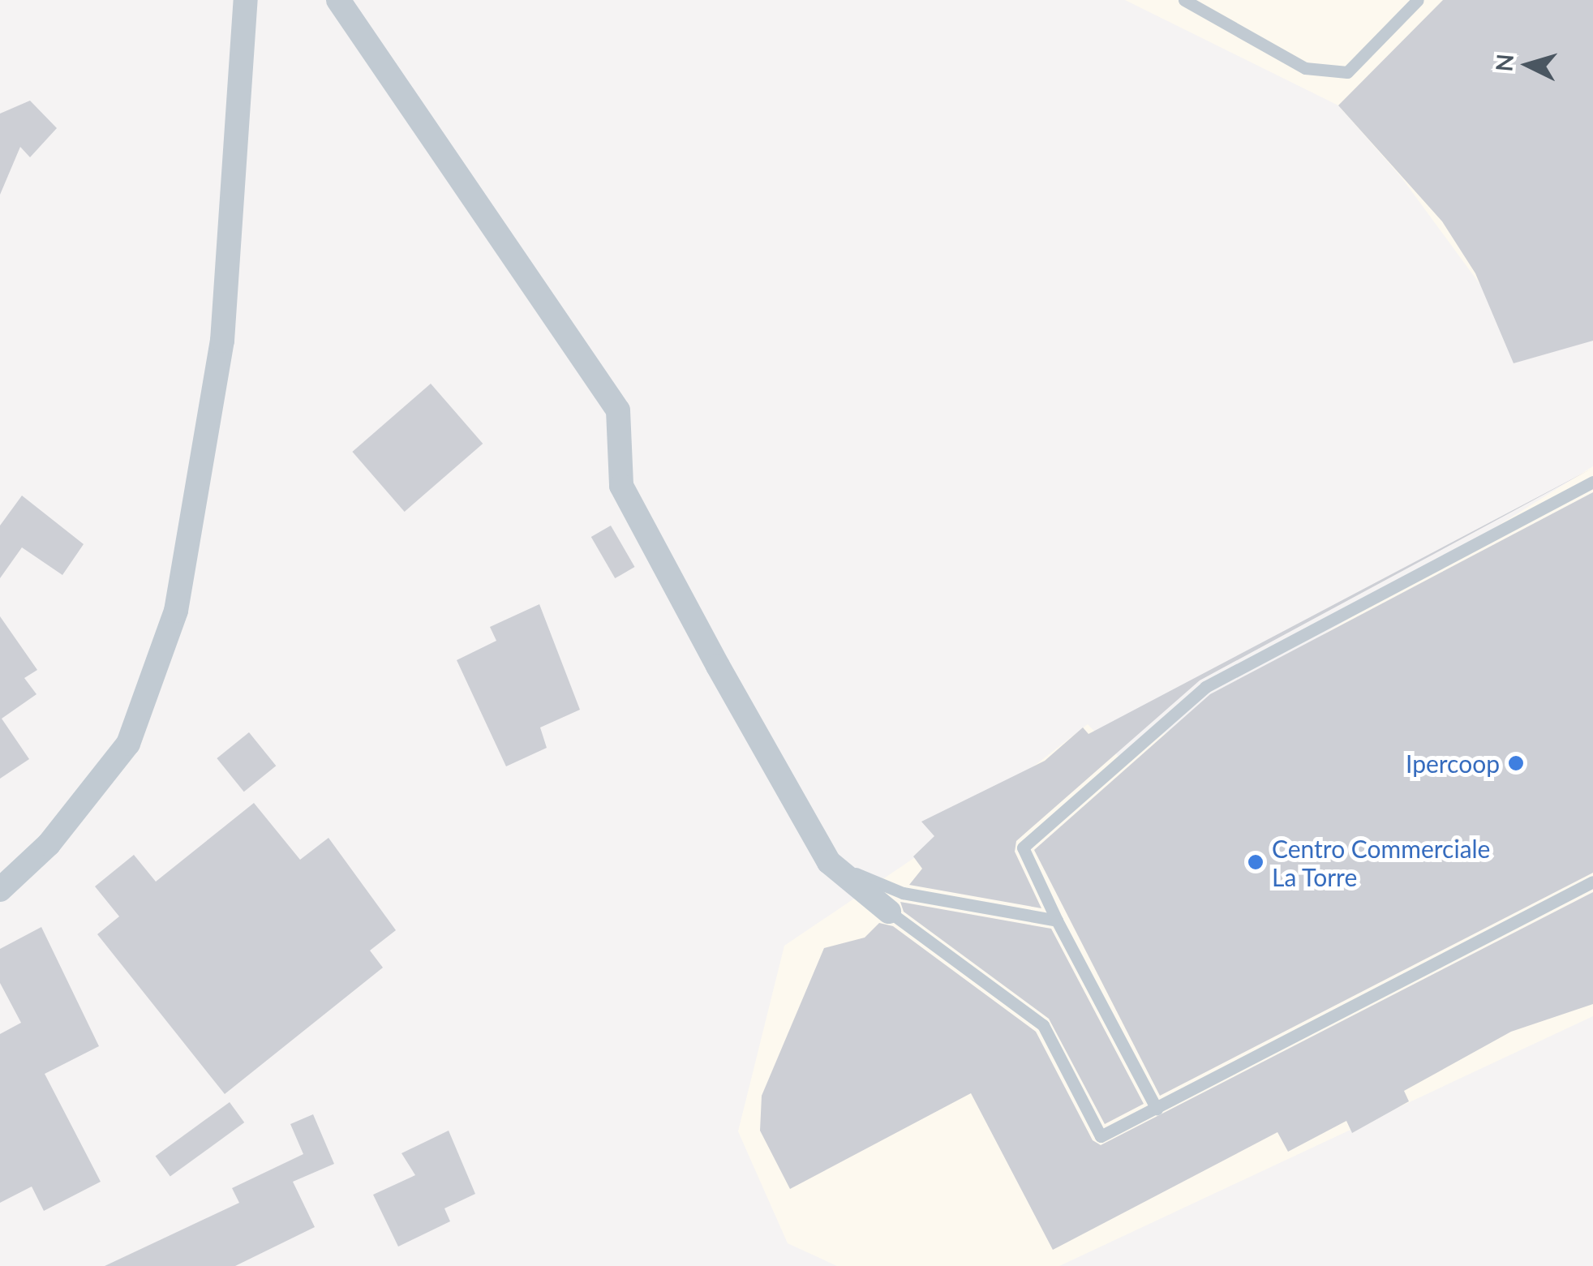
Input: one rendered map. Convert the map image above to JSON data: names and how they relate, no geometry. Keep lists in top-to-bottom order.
{
  "places": ["Ipercoop", "Centro Commerciale La Torre"],
  "north": "left"
}
